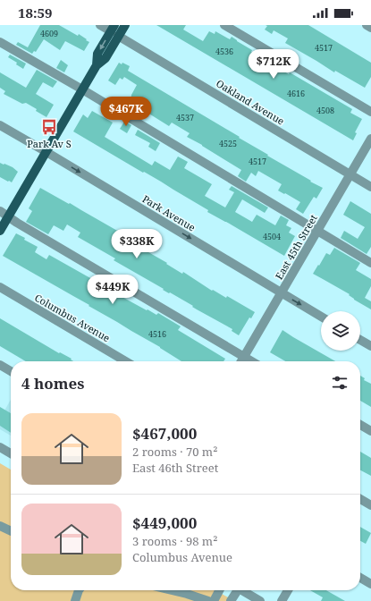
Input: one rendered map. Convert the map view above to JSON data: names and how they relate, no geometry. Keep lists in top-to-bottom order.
{
  "streets": {
    "street": [
      "Oakland Avenue",
      "Park Avenue",
      "East 45th Street",
      "Columbus Avenue"
    ]
  },
  "crossings": [
    ["Oakland Avenue", "East 45th Street"],
    ["Park Avenue", "East 45th Street"]
  ],
  "places": {
    "bus stop": ["Park Av S"]
  },
  "house_numbers": [
    "4609",
    "4517",
    "4536",
    "4616",
    "4508",
    "4537",
    "4525",
    "4517",
    "4504",
    "4516"
  ],
  "page": {
    "status": "18:59",
    "price": [
      "$712K",
      "$467K",
      "$338K",
      "$449K"
    ],
    "heading": "4 homes",
    "list": [
      {
        "name": "$467,000",
        "note": "2 rooms · 70 m² · East 46th Street"
      },
      {
        "name": "$449,000",
        "note": "3 rooms · 98 m² · Columbus Avenue"
      }
    ]
  }
}
